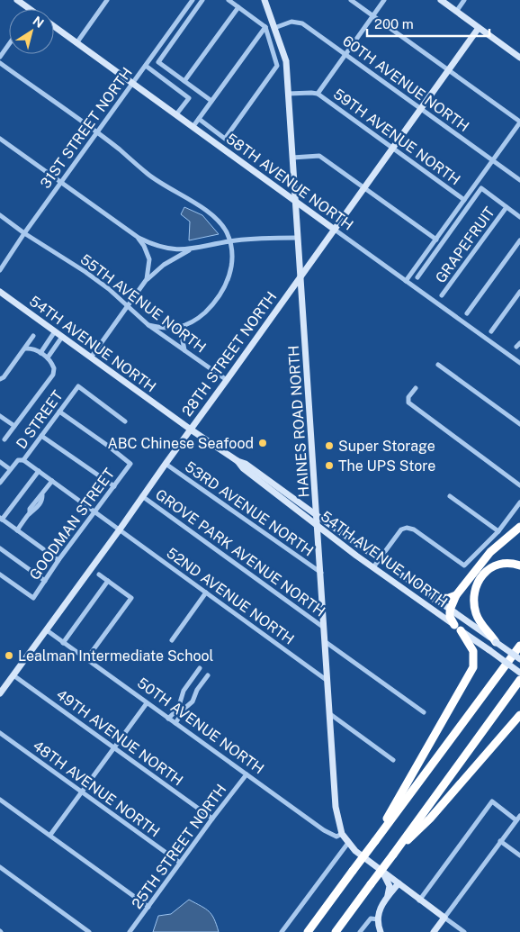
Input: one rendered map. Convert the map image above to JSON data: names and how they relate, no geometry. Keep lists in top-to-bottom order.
{
  "streets": {
    "street": [
      "60TH AVENUE NORTH",
      "31ST STREET NORTH",
      "59TH AVENUE NORTH",
      "58TH AVENUE NORTH",
      "GRAPEFRUIT",
      "55TH AVENUE NORTH",
      "54TH AVENUE NORTH",
      "28TH STREET NORTH",
      "D STREET",
      "HAINES ROAD NORTH",
      "53RD AVENUE NORTH",
      "GOODMAN STREET",
      "GROVE PARK AVENUE NORTH",
      "52ND AVENUE NORTH",
      "50TH AVENUE NORTH",
      "49TH AVENUE NORTH",
      "48TH AVENUE NORTH",
      "25TH STREET NORTH"
    ]
  },
  "crossings": [
    ["60TH AVENUE NORTH", "28TH STREET NORTH"],
    ["60TH AVENUE NORTH", "HAINES ROAD NORTH"],
    ["31ST STREET NORTH", "58TH AVENUE NORTH"],
    ["31ST STREET NORTH", "55TH AVENUE NORTH"],
    ["59TH AVENUE NORTH", "28TH STREET NORTH"],
    ["59TH AVENUE NORTH", "HAINES ROAD NORTH"],
    ["58TH AVENUE NORTH", "28TH STREET NORTH"],
    ["58TH AVENUE NORTH", "HAINES ROAD NORTH"],
    ["55TH AVENUE NORTH", "28TH STREET NORTH"],
    ["54TH AVENUE NORTH", "28TH STREET NORTH"],
    ["54TH AVENUE NORTH", "HAINES ROAD NORTH"],
    ["28TH STREET NORTH", "HAINES ROAD NORTH"],
    ["28TH STREET NORTH", "53RD AVENUE NORTH"],
    ["28TH STREET NORTH", "GROVE PARK AVENUE NORTH"],
    ["28TH STREET NORTH", "52ND AVENUE NORTH"],
    ["28TH STREET NORTH", "50TH AVENUE NORTH"],
    ["28TH STREET NORTH", "49TH AVENUE NORTH"],
    ["D STREET", "GOODMAN STREET"],
    ["D STREET", "52ND AVENUE NORTH"],
    ["HAINES ROAD NORTH", "53RD AVENUE NORTH"],
    ["HAINES ROAD NORTH", "GROVE PARK AVENUE NORTH"],
    ["HAINES ROAD NORTH", "52ND AVENUE NORTH"],
    ["HAINES ROAD NORTH", "50TH AVENUE NORTH"],
    ["GOODMAN STREET", "52ND AVENUE NORTH"],
    ["50TH AVENUE NORTH", "25TH STREET NORTH"],
    ["49TH AVENUE NORTH", "25TH STREET NORTH"],
    ["48TH AVENUE NORTH", "25TH STREET NORTH"]
  ],
  "places": [
    "ABC Chinese Seafood",
    "Super Storage",
    "The UPS Store",
    "Lealman Intermediate School"
  ],
  "scale_bar": "200 m",
  "north": "top right"
}
